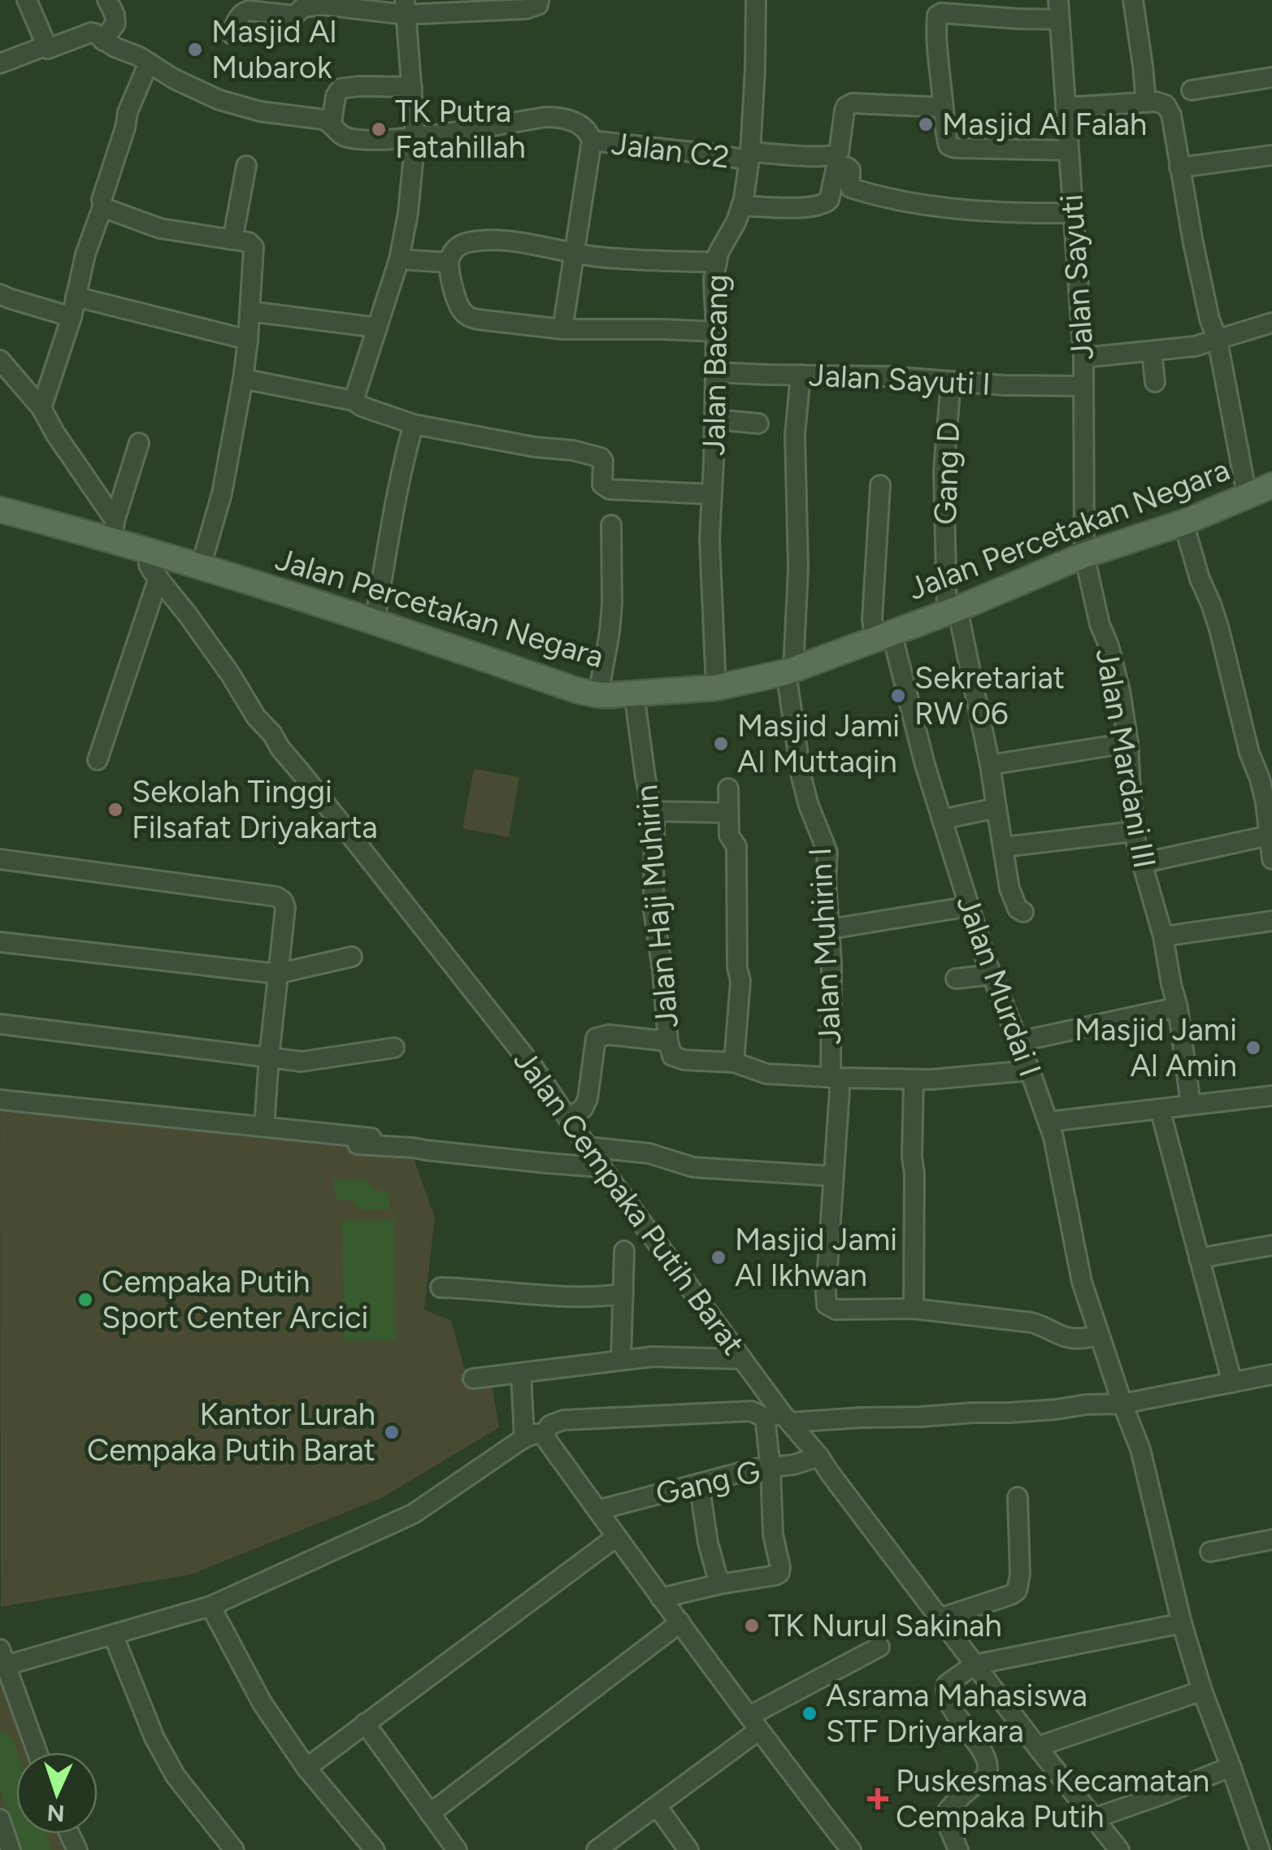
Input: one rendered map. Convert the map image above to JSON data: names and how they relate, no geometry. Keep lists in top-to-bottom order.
{
  "streets": {
    "main road": ["Jalan Percetakan Negara"],
    "street": [
      "Jalan C2",
      "Jalan Sayuti",
      "Jalan Bacang",
      "Jalan Sayuti I",
      "Gang D",
      "Jalan Mardani III",
      "Jalan Haji Muhirin",
      "Jalan Muhirin I",
      "Jalan Murdai I",
      "Jalan Cempaka Putih Barat",
      "Gang G"
    ]
  },
  "crossings": [
    ["Jalan C2", "Jalan Bacang"],
    ["Jalan Sayuti", "Jalan Sayuti I"],
    ["Jalan Sayuti", "Jalan Percetakan Negara"],
    ["Jalan Sayuti", "Jalan Mardani III"],
    ["Jalan Bacang", "Jalan Sayuti I"],
    ["Jalan Bacang", "Jalan Percetakan Negara"],
    ["Jalan Sayuti I", "Gang D"],
    ["Jalan Sayuti I", "Jalan Muhirin I"],
    ["Gang D", "Jalan Percetakan Negara"],
    ["Jalan Percetakan Negara", "Jalan Mardani III"],
    ["Jalan Percetakan Negara", "Jalan Haji Muhirin"],
    ["Jalan Percetakan Negara", "Jalan Muhirin I"],
    ["Jalan Percetakan Negara", "Jalan Murdai I"],
    ["Jalan Percetakan Negara", "Jalan Cempaka Putih Barat"],
    ["Jalan Cempaka Putih Barat", "Gang G"]
  ],
  "places": {
    "other": [
      "Masjid Al Mubarok",
      "Masjid Al Falah",
      "TK Putra Fatahillah",
      "Sekretariat RW 06",
      "Masjid Jami Al Muttaqin",
      "Sekolah Tinggi Filsafat Driyakarta",
      "Masjid Jami Al Amin",
      "Masjid Jami Al Ikhwan",
      "Cempaka Putih Sport Center Arcici",
      "Kantor Lurah Cempaka Putih Barat",
      "TK Nurul Sakinah",
      "Asrama Mahasiswa STF Driyarkara"
    ],
    "health": ["Puskesmas Kecamatan Cempaka Putih"]
  },
  "north": "bottom"
}
